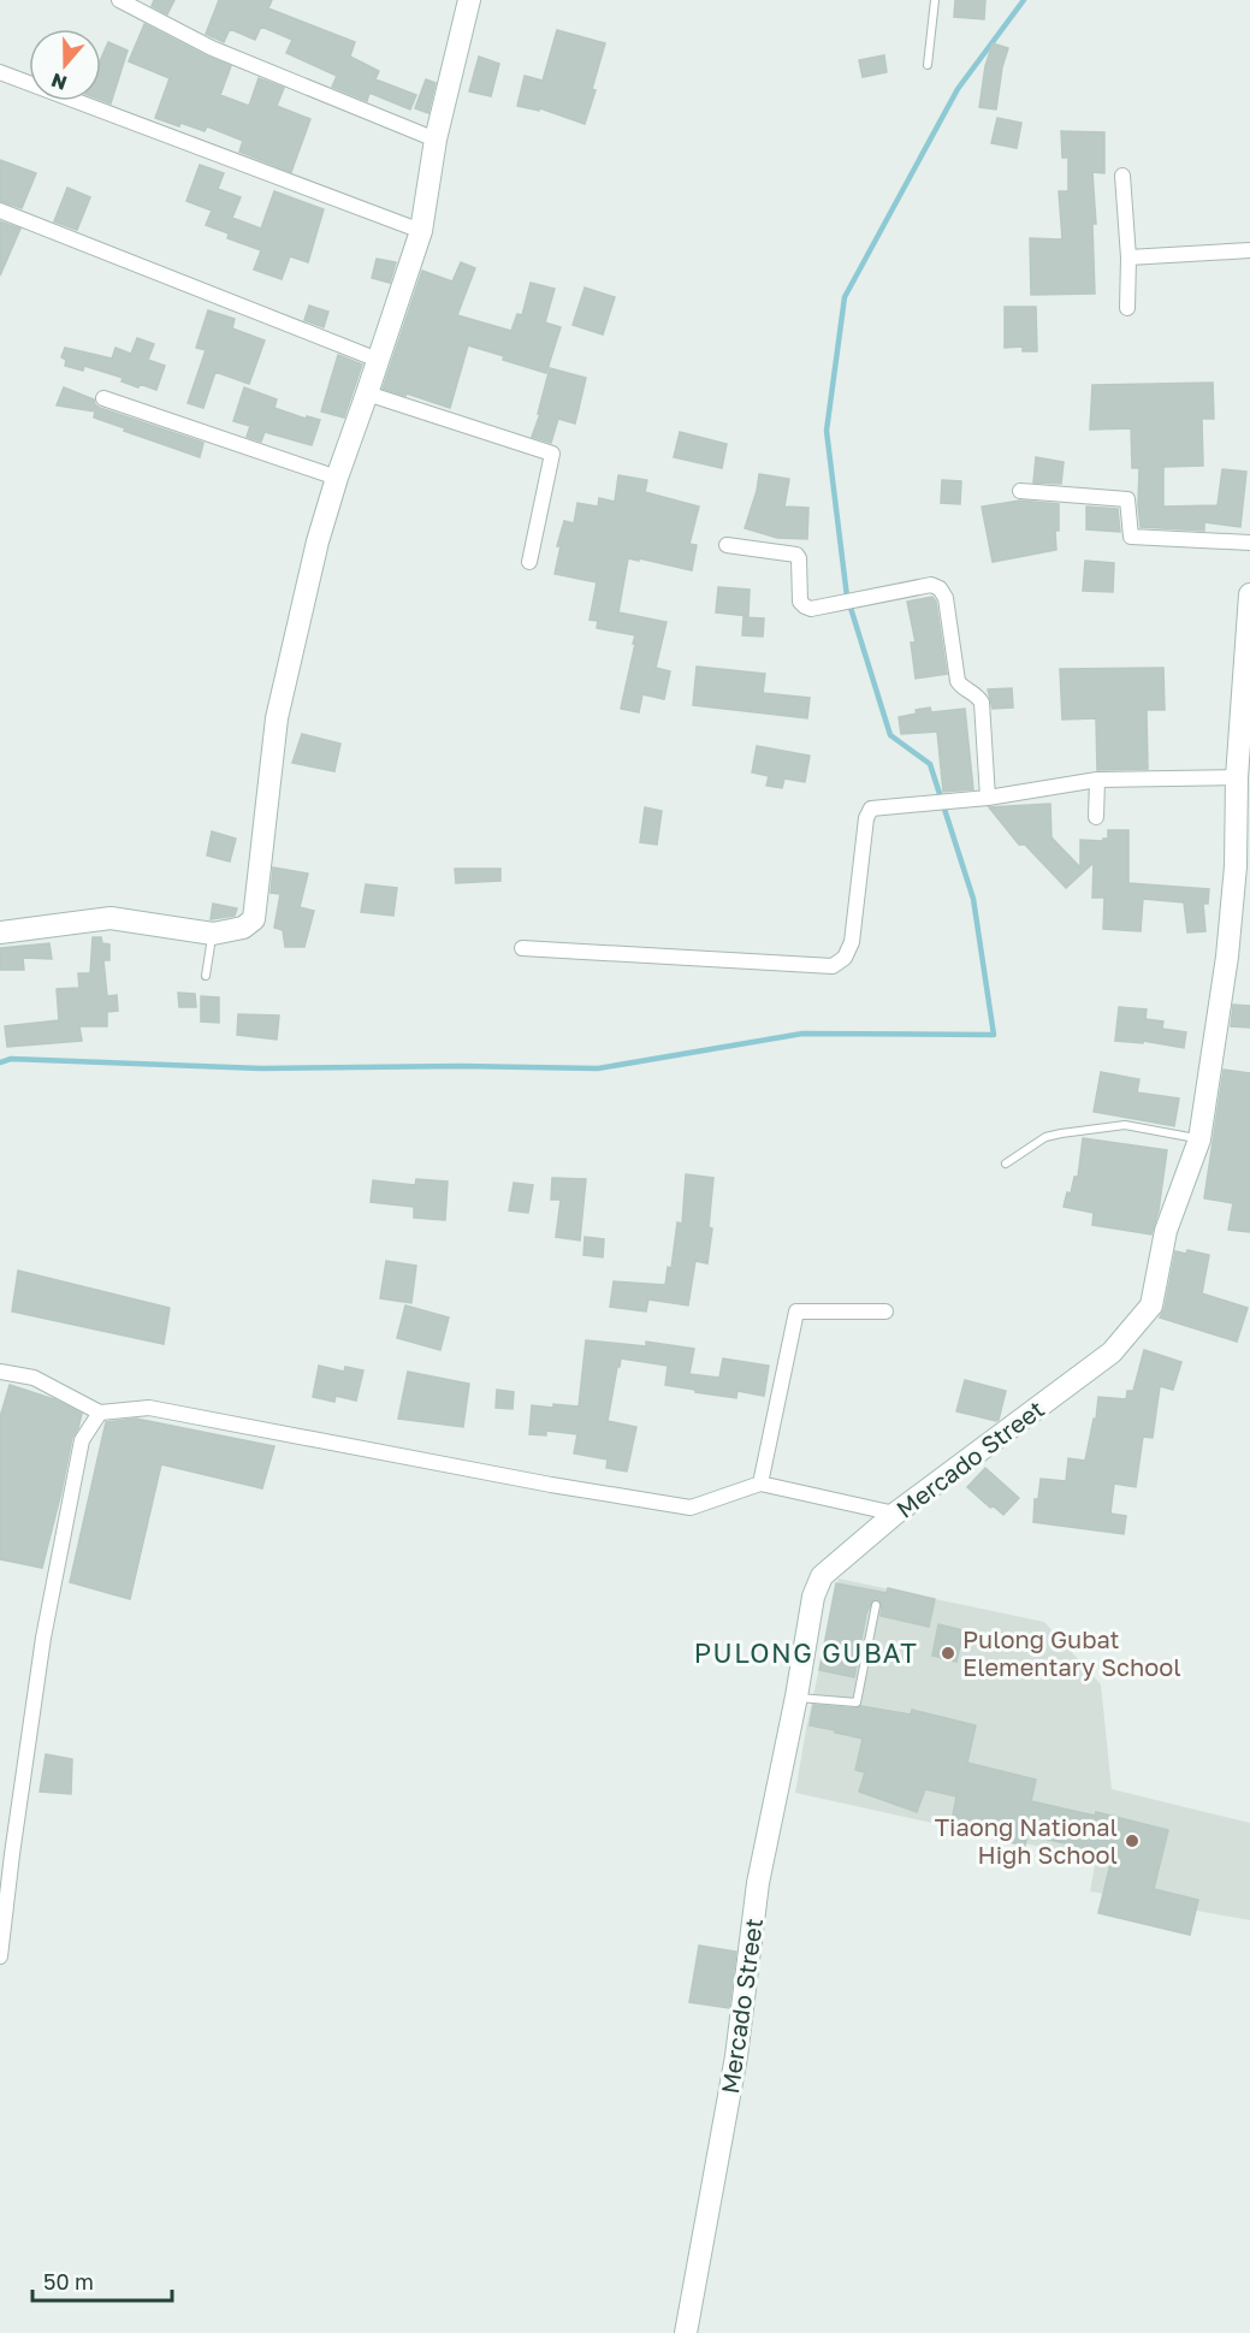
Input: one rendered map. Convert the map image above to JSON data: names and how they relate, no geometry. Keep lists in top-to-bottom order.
{
  "streets": {
    "street": ["Mercado Street"]
  },
  "districts": ["PULONG GUBAT"],
  "places": ["Pulong Gubat Elementary School", "Tiaong National High School"],
  "scale_bar": "50 m",
  "north": "bottom"
}
